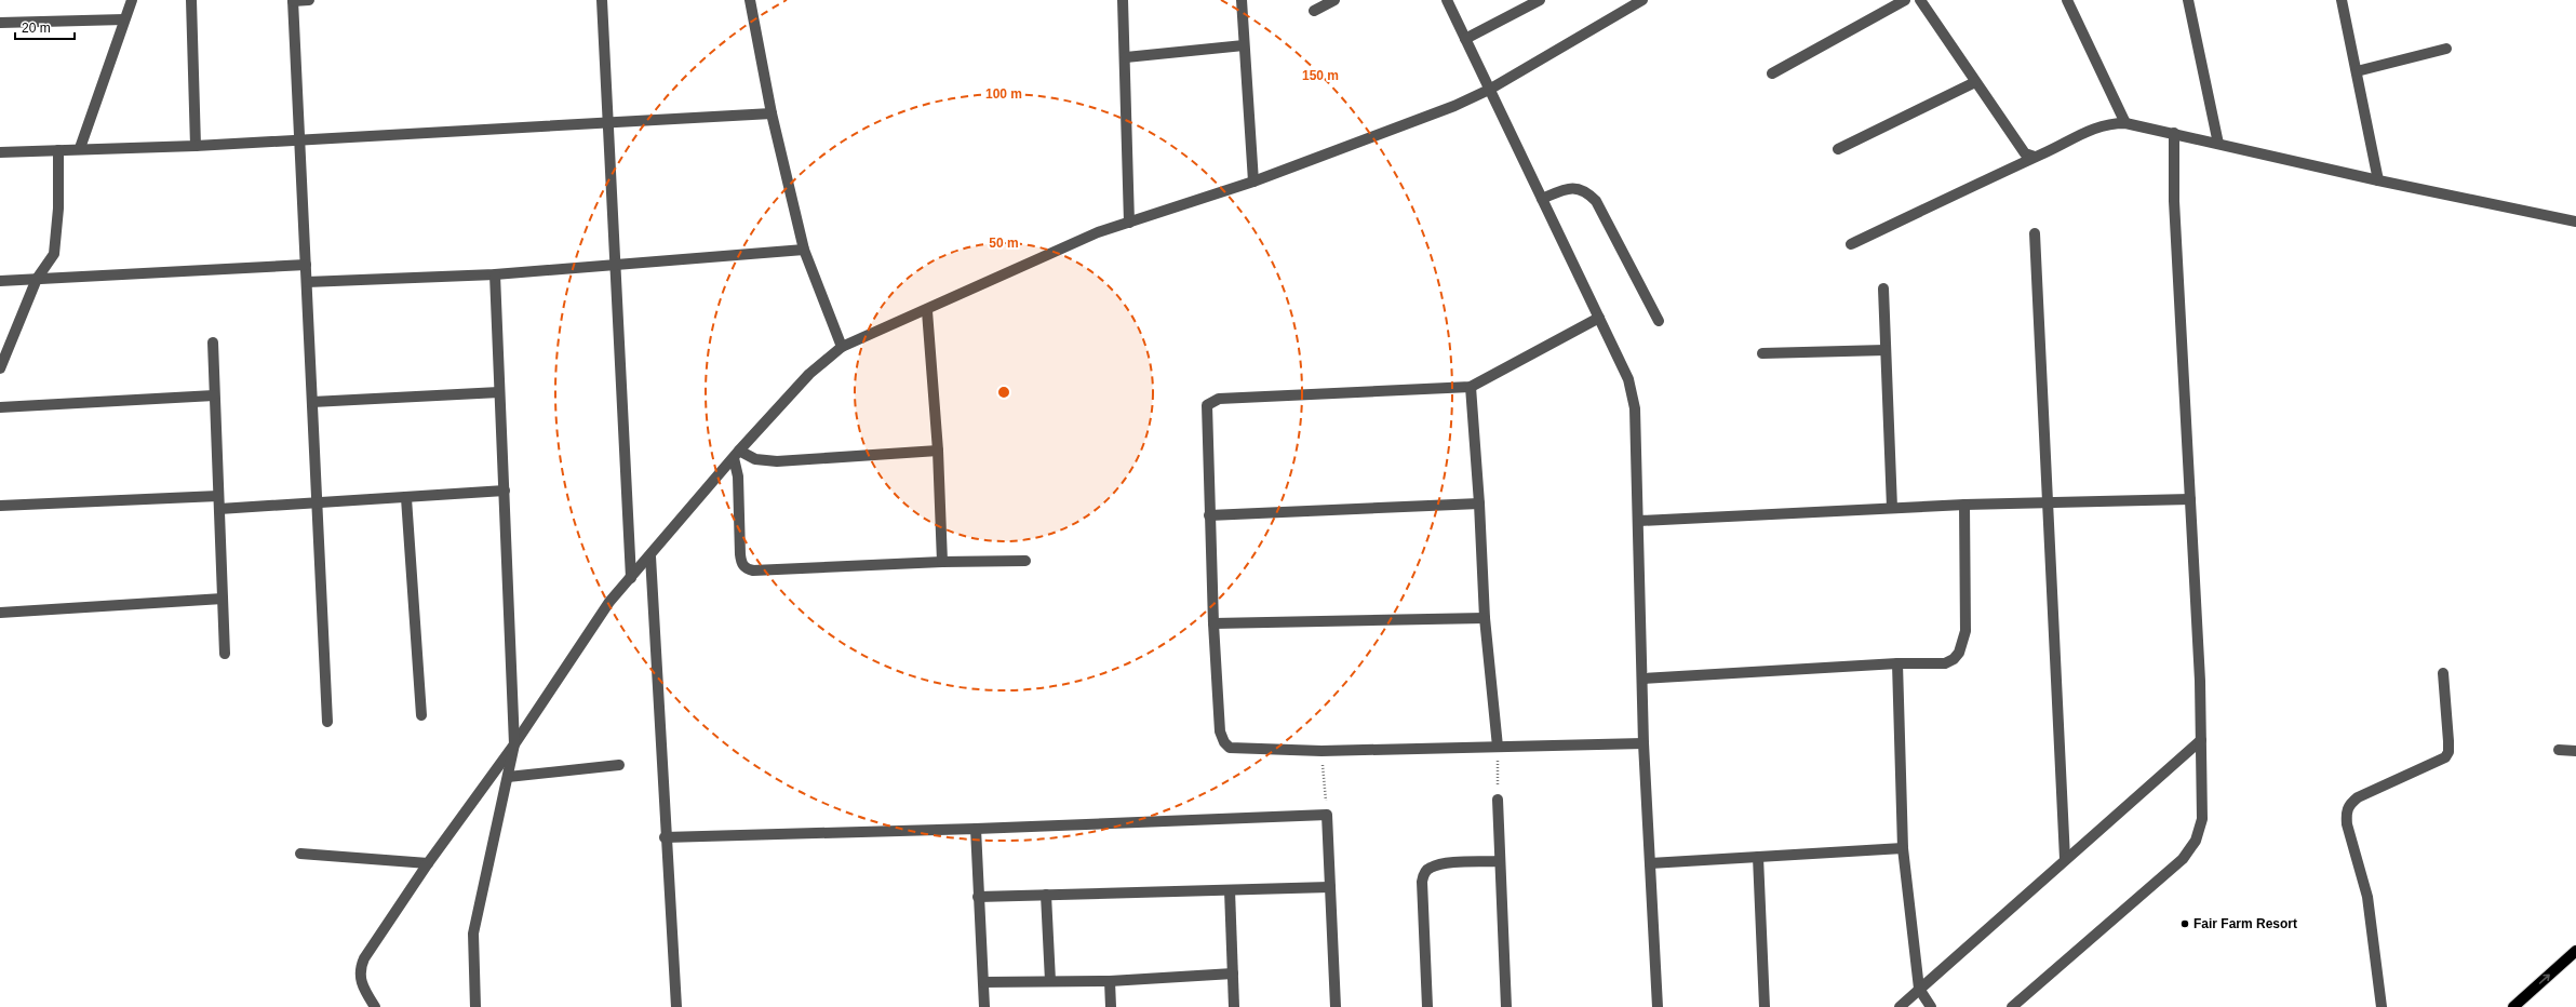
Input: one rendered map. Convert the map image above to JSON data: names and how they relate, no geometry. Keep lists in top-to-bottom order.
{
  "places": ["Fair Farm Resort"],
  "scale_bar": "20 m",
  "rings": ["150 m", "100 m", "50 m"]
}
